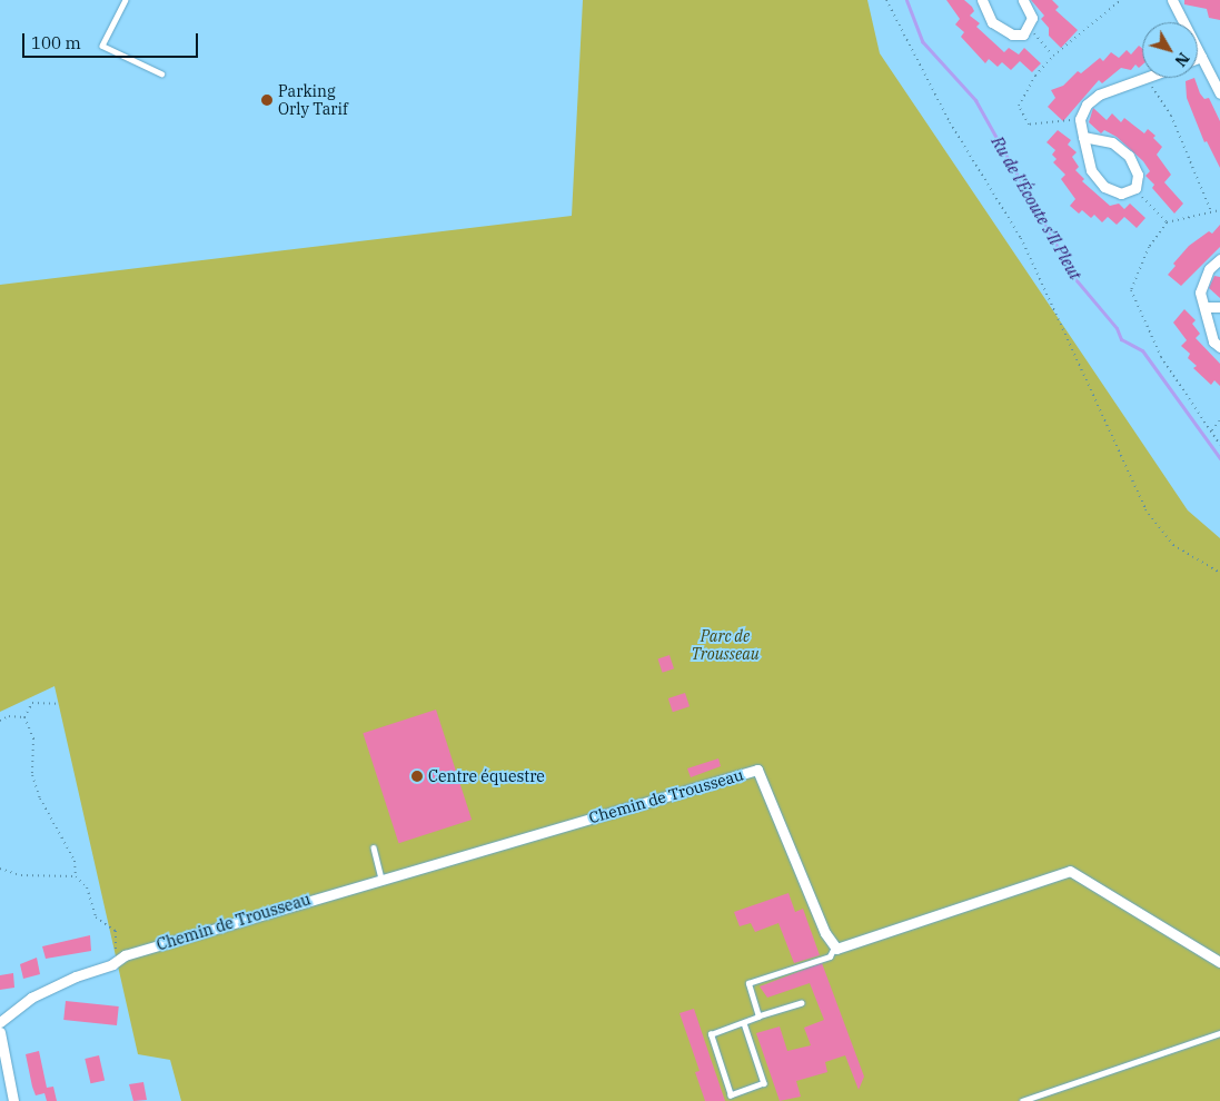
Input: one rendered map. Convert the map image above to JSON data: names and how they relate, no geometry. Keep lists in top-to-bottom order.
{
  "streets": {
    "street": ["Chemin de Trousseau"]
  },
  "water": ["Ru de l'Écoute s'Il Pleut"],
  "parks": ["Parc de Trousseau"],
  "places": ["Parking Orly Tarif", "Centre équestre"],
  "scale_bar": "100 m",
  "north": "bottom right"
}
